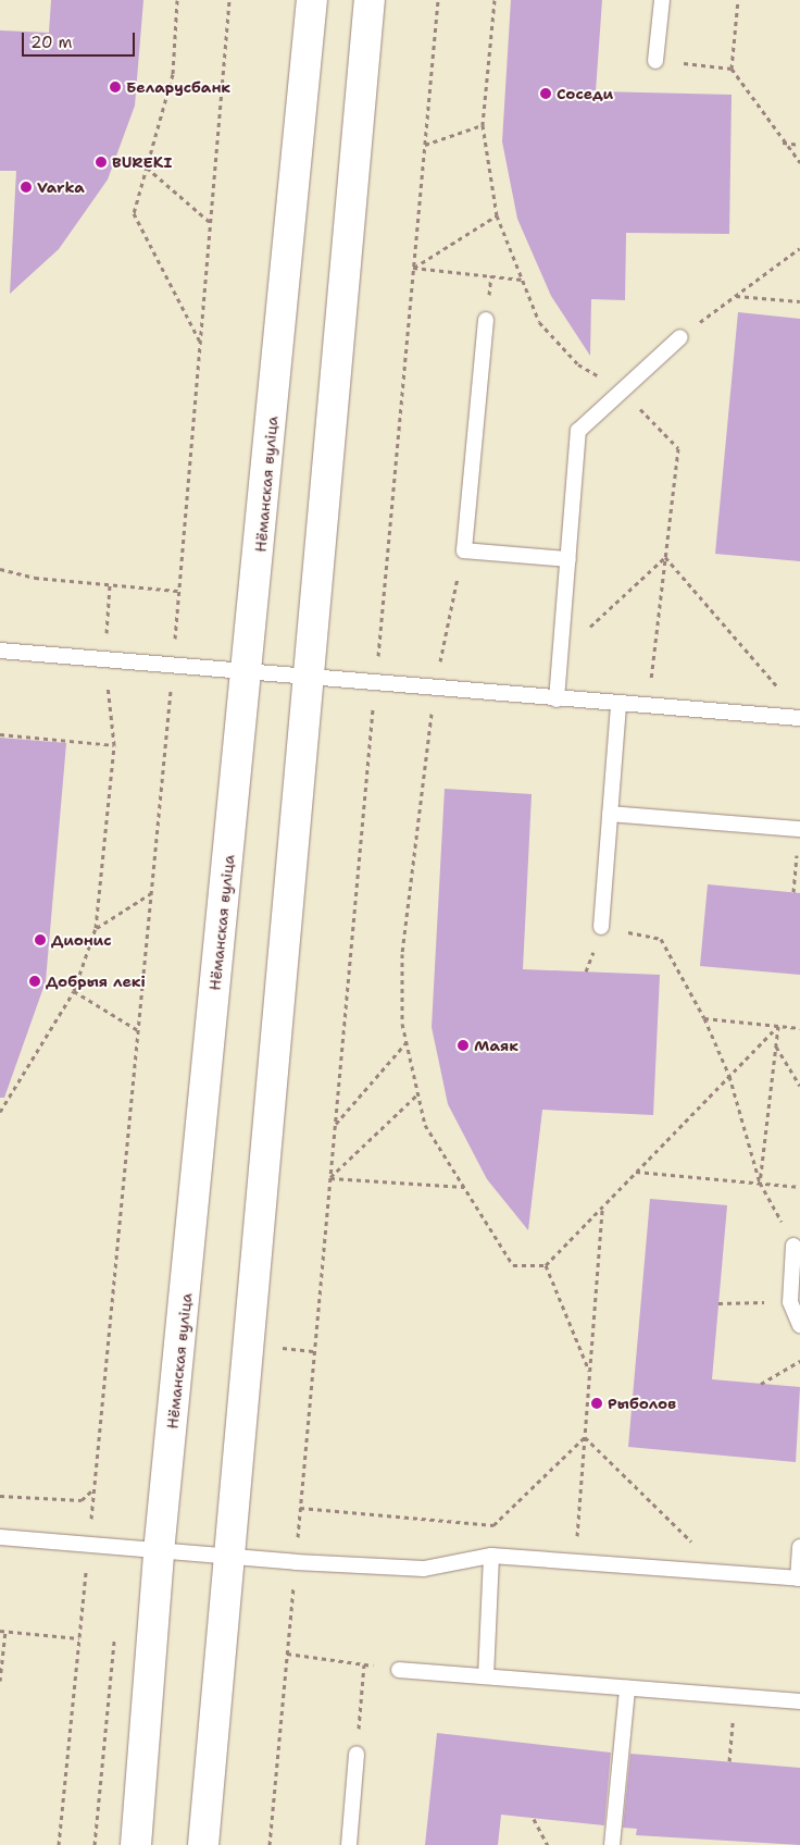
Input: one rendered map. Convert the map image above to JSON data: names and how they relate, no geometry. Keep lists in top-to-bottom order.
{
  "streets": {
    "main road": ["Нёманская вуліца"]
  },
  "places": [
    "Беларусбанк",
    "Соседи",
    "BUREKI",
    "Varka",
    "Дионис",
    "Добрыя лекі",
    "Маяк",
    "Рыболов"
  ],
  "scale_bar": "20 m"
}
